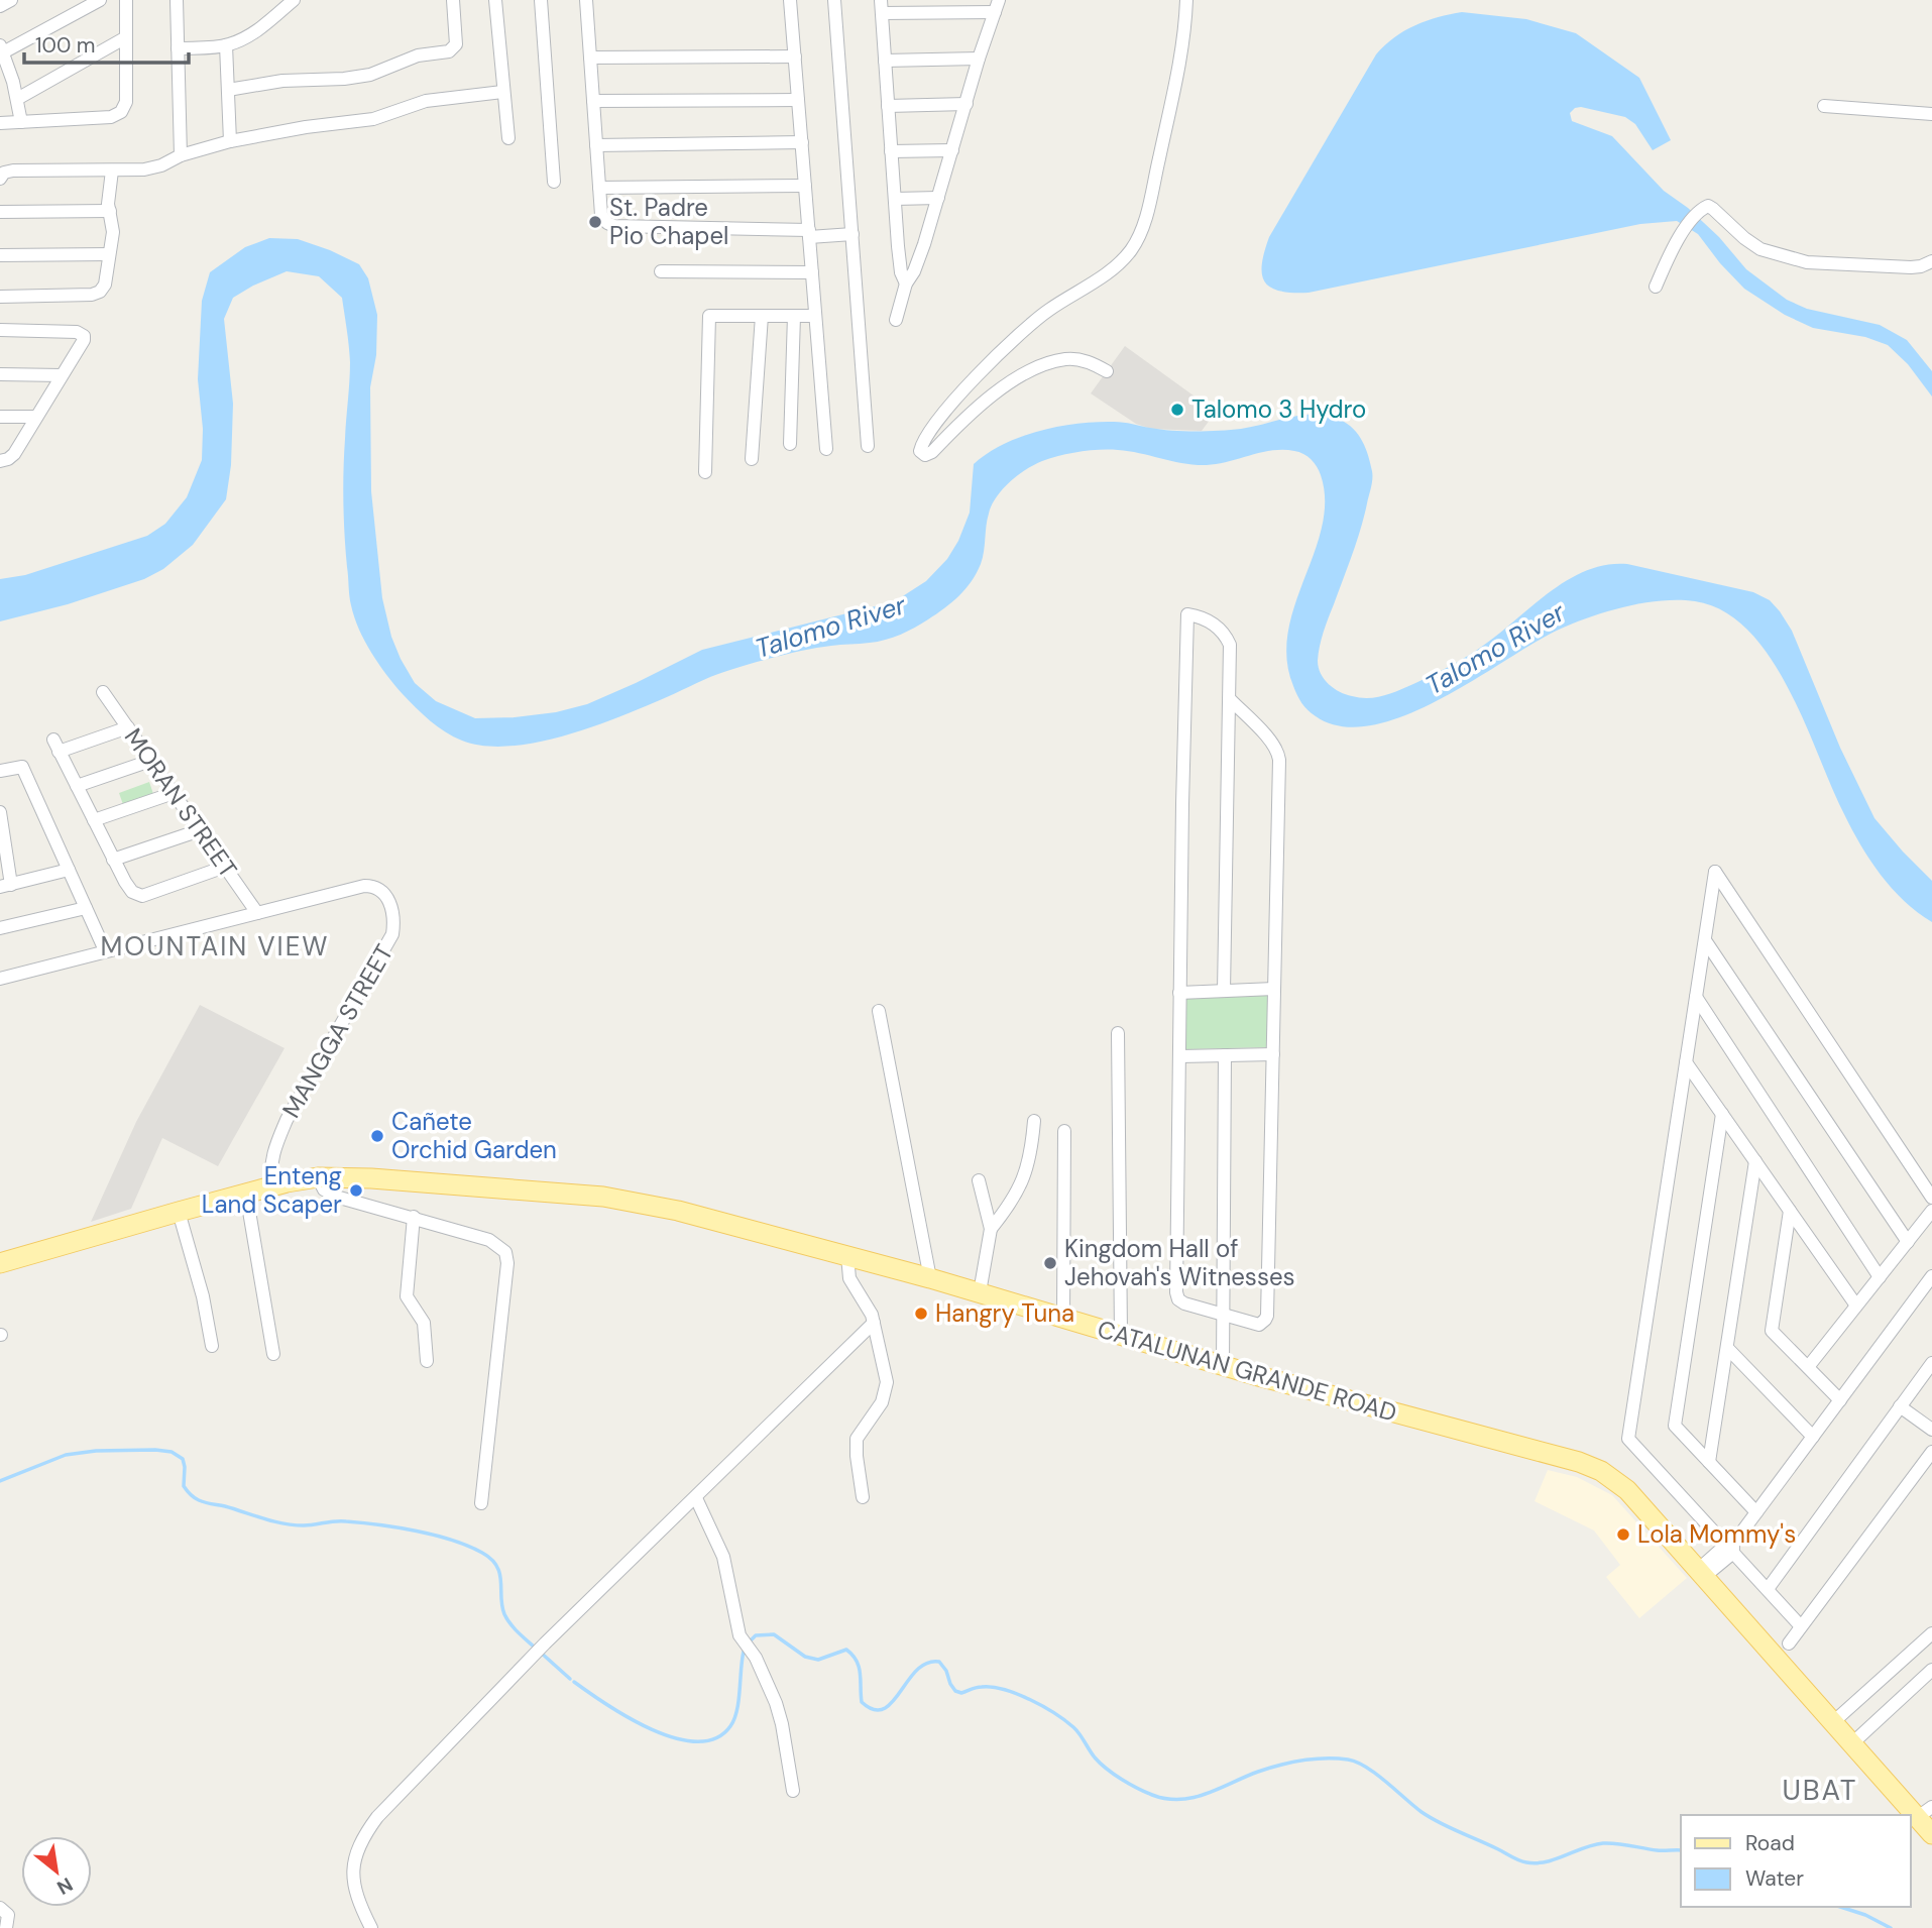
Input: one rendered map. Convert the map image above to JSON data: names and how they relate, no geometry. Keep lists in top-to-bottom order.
{
  "streets": {
    "main road": ["CATALUNAN GRANDE ROAD"],
    "street": ["MORAN STREET", "MANGGA STREET"]
  },
  "crossings": [
    ["MORAN STREET", "MANGGA STREET"],
    ["MANGGA STREET", "CATALUNAN GRANDE ROAD"]
  ],
  "districts": ["MOUNTAIN VIEW", "UBAT"],
  "water": ["Talomo River"],
  "places": [
    "St. Padre Pio Chapel",
    "Talomo 3 Hydro",
    "Cañete Orchid Garden",
    "Enteng Land Scaper",
    "Kingdom Hall of Jehovah's Witnesses",
    "Hangry Tuna",
    "Lola Mommy's"
  ],
  "legend": ["Road", "Water"],
  "scale_bar": "100 m",
  "north": "bottom right"
}
